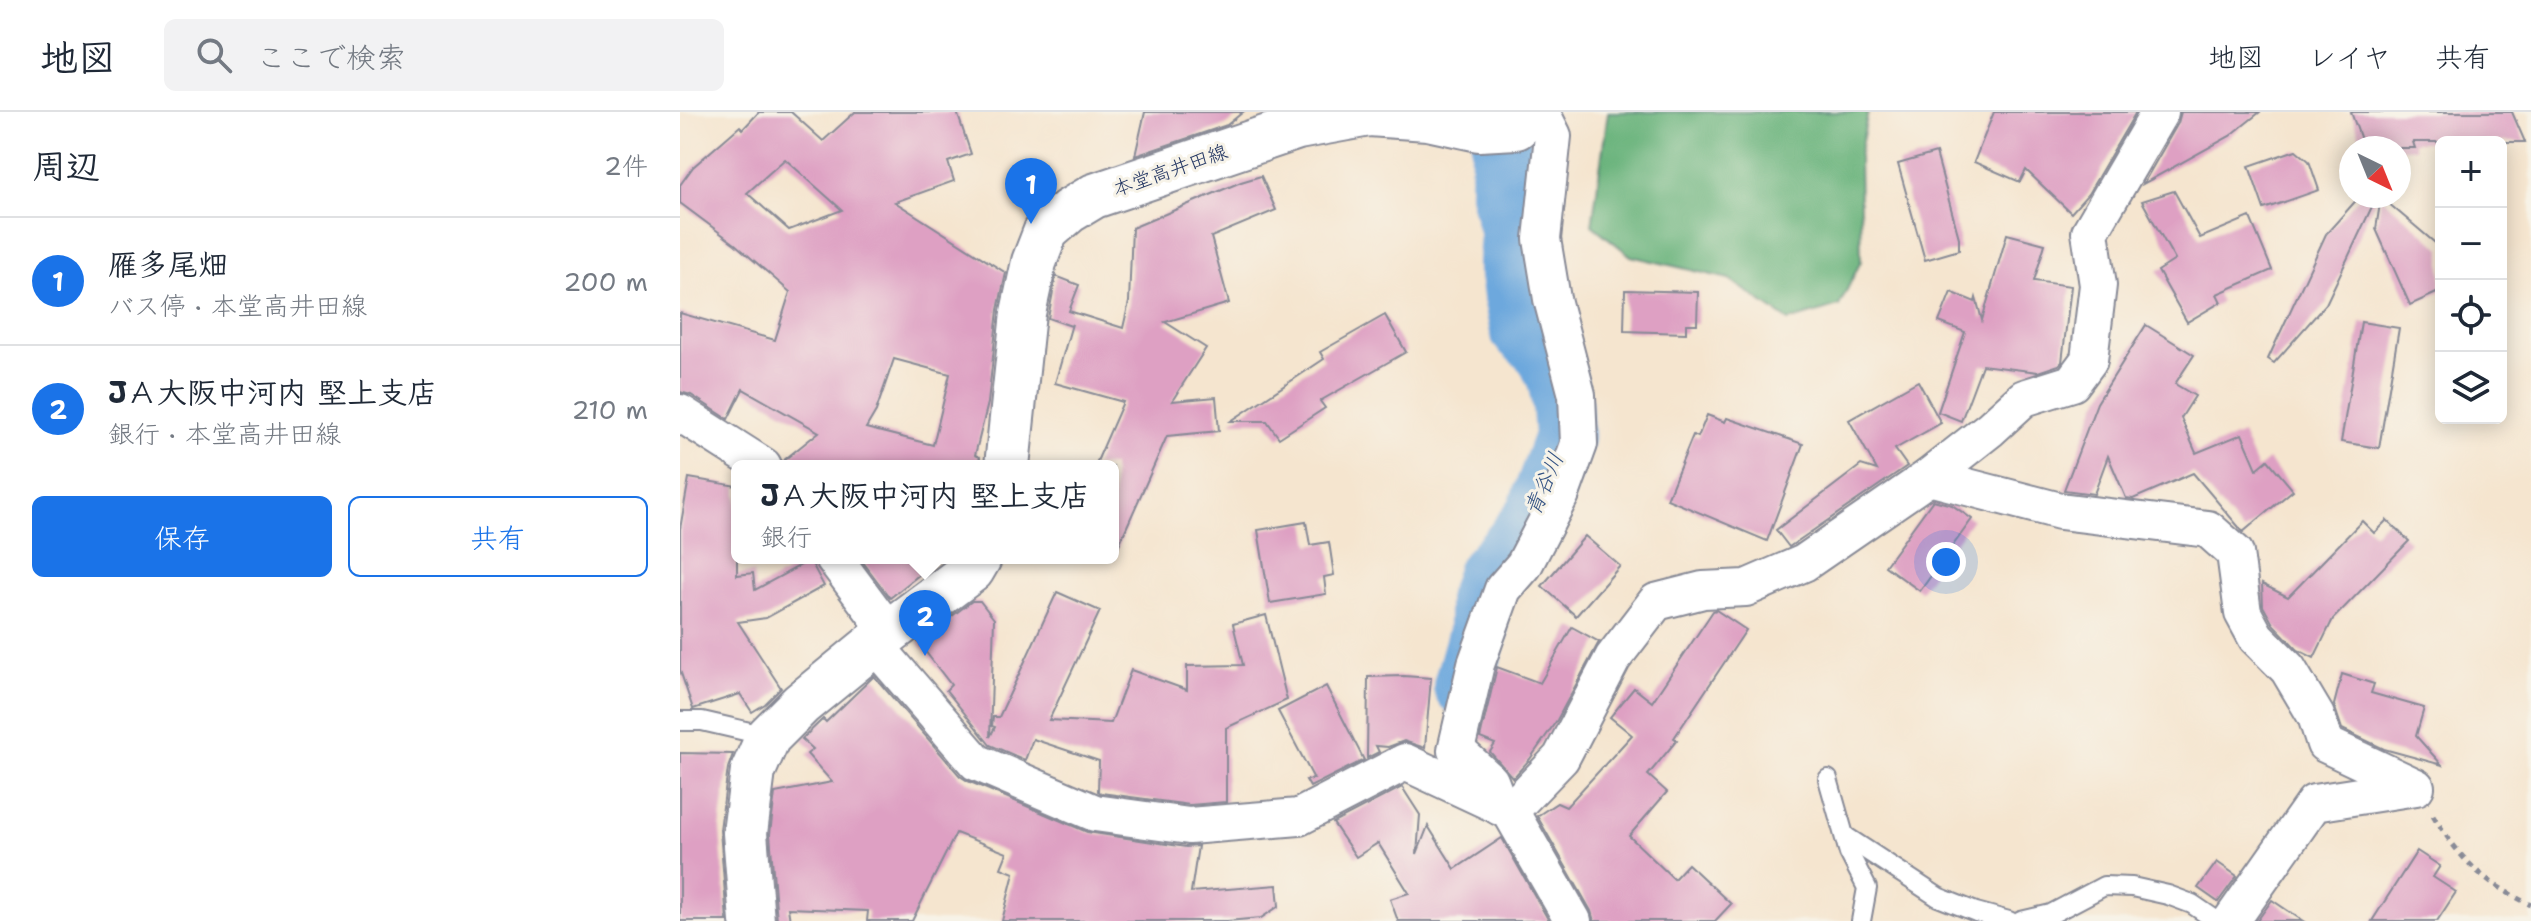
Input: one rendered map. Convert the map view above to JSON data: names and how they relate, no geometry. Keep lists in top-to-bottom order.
{
  "streets": {
    "main road": ["本堂高井田線"]
  },
  "water": ["青谷川"],
  "north": "bottom right",
  "page": {
    "header": "地図",
    "search": "ここで検索",
    "nav": ["地図", "レイヤ", "共有"],
    "heading": ["周辺", "2件"],
    "map_buttons": ["+", "−"],
    "pins": ["1", "2"],
    "list": [
      {
        "mark": "1",
        "name": "雁多尾畑",
        "note": "バス停 · 本堂高井田線",
        "value": "200 m"
      },
      {
        "mark": "2",
        "name": "JＡ大阪中河内 堅上支店",
        "note": "銀行 · 本堂高井田線",
        "value": "210 m"
      }
    ],
    "popup": ["JＡ大阪中河内 堅上支店", "銀行"],
    "buttons": ["保存", "共有"]
  }
}
